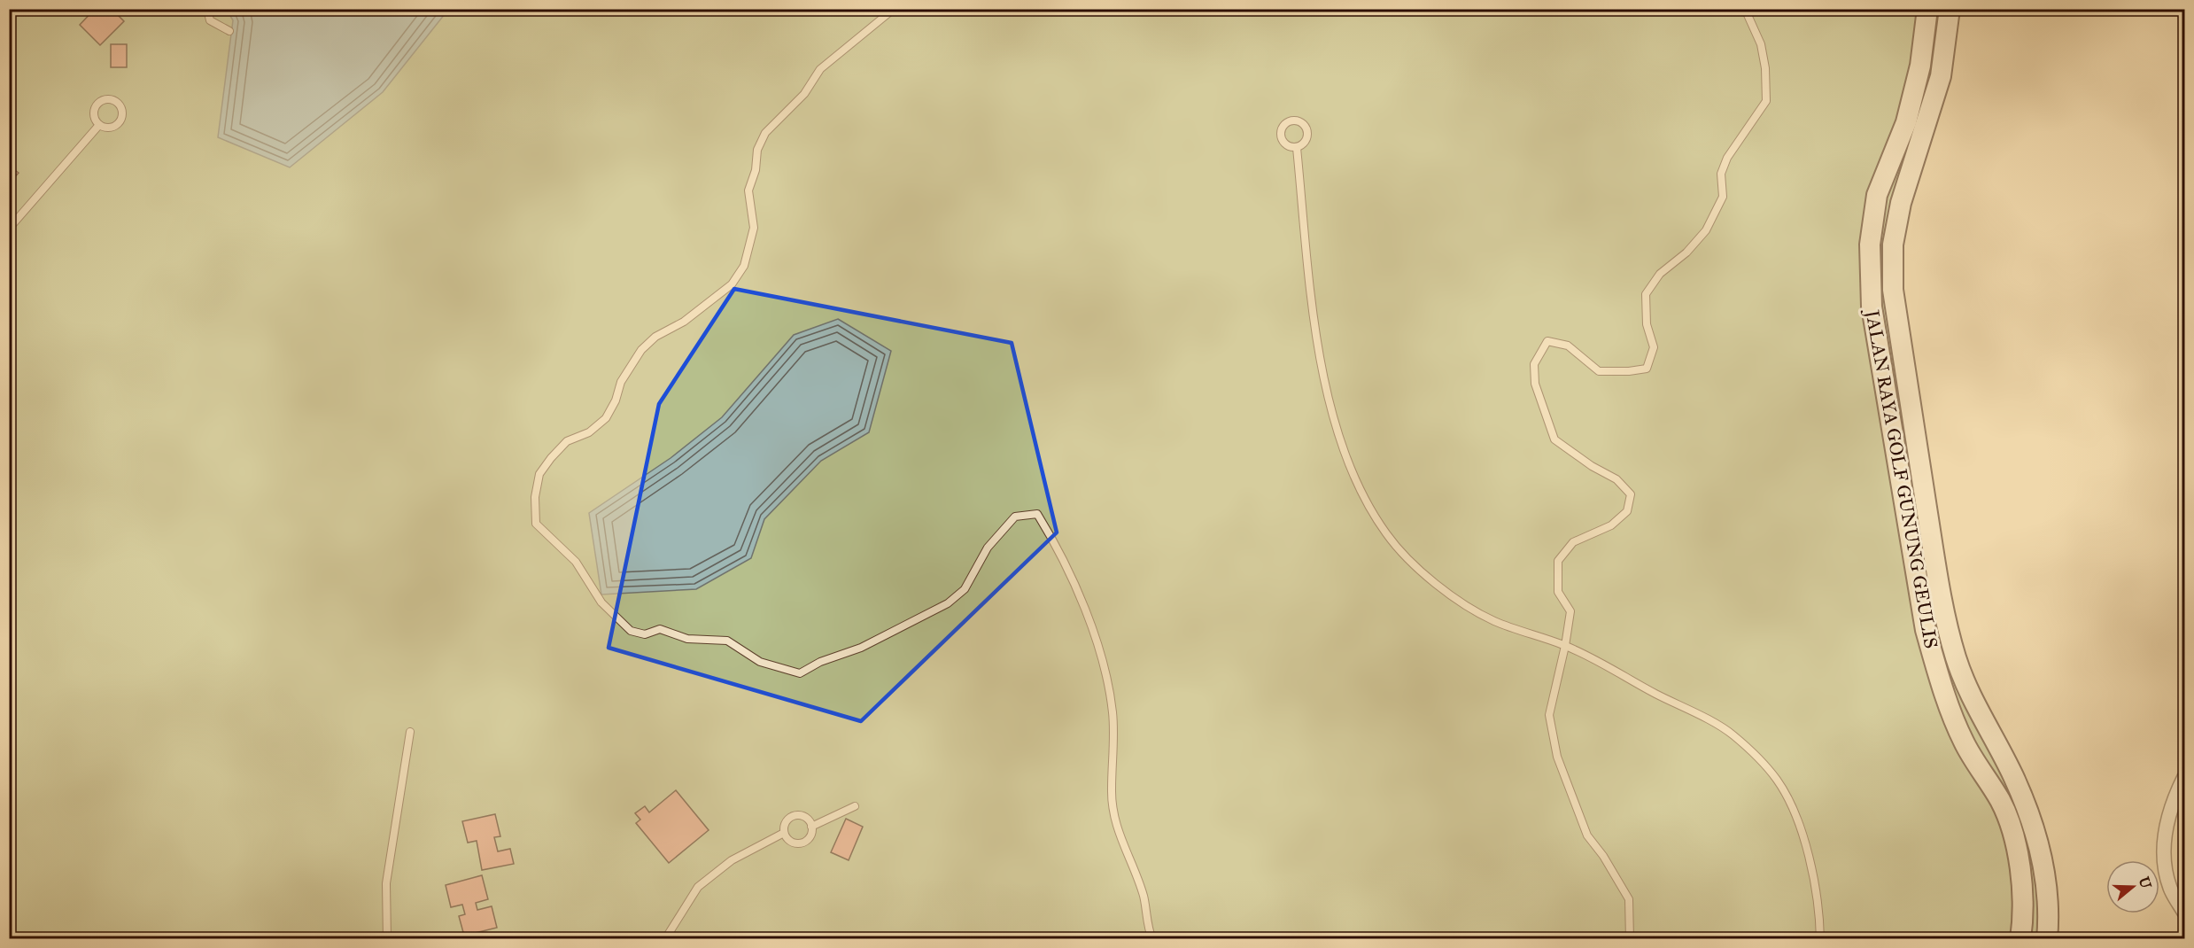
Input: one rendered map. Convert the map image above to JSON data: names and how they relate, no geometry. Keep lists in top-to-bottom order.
{
  "streets": {
    "main road": ["JALAN RAYA GOLF GUNUNG GEULIS"]
  },
  "north": "right"
}
